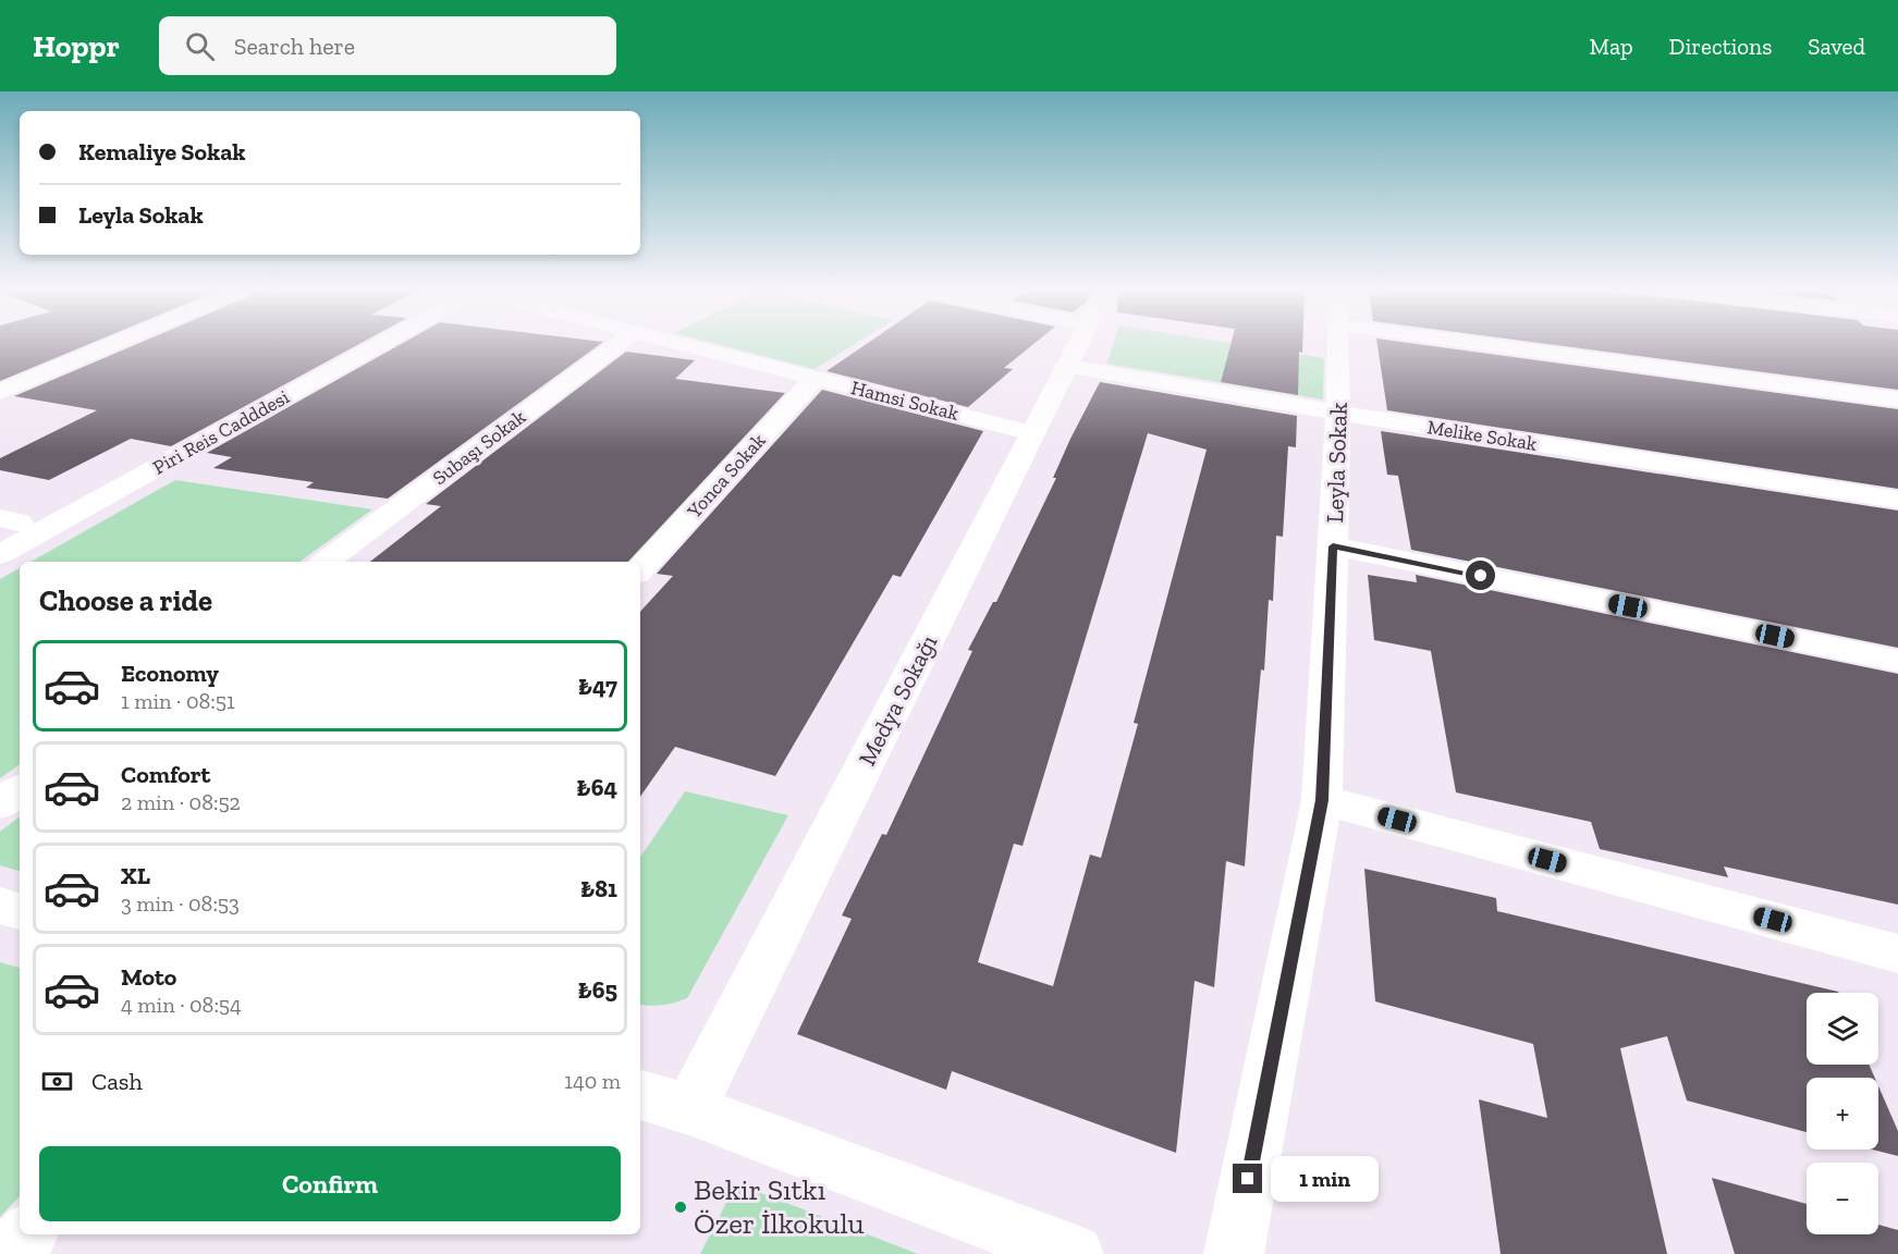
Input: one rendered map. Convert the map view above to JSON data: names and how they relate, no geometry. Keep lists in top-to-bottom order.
{
  "streets": {
    "street": [
      "Hamsi Sokak",
      "Piri Reis Cadddesi",
      "Melike Sokak",
      "Subaşı Sokak",
      "Leyla Sokak",
      "Yonca Sokak",
      "Medya Sokağı"
    ]
  },
  "crossings": [
    ["Hamsi Sokak", "Yonca Sokak"],
    ["Hamsi Sokak", "Medya Sokağı"],
    ["Melike Sokak", "Leyla Sokak"],
    ["Melike Sokak", "Medya Sokağı"]
  ],
  "places": ["Bekir Sıtkı Özer İlkokulu"],
  "page": {
    "header": "Hoppr",
    "search": "Search here",
    "nav": ["Map", "Directions", "Saved"],
    "banner": ["Kemaliye Sokak", "Leyla Sokak"],
    "heading": "Choose a ride",
    "list": [
      {
        "name": "Economy",
        "note": "1 min · 08:51",
        "value": "₺47"
      },
      {
        "name": "Comfort",
        "note": "2 min · 08:52",
        "value": "₺64"
      },
      {
        "name": "XL",
        "note": "3 min · 08:53",
        "value": "₺81"
      },
      {
        "name": "Moto",
        "note": "4 min · 08:54",
        "value": "₺65"
      }
    ],
    "map_buttons": ["+", "−"],
    "pay": ["Cash", "140 m"],
    "buttons": "Confirm",
    "bubble": "1 min"
  }
}
